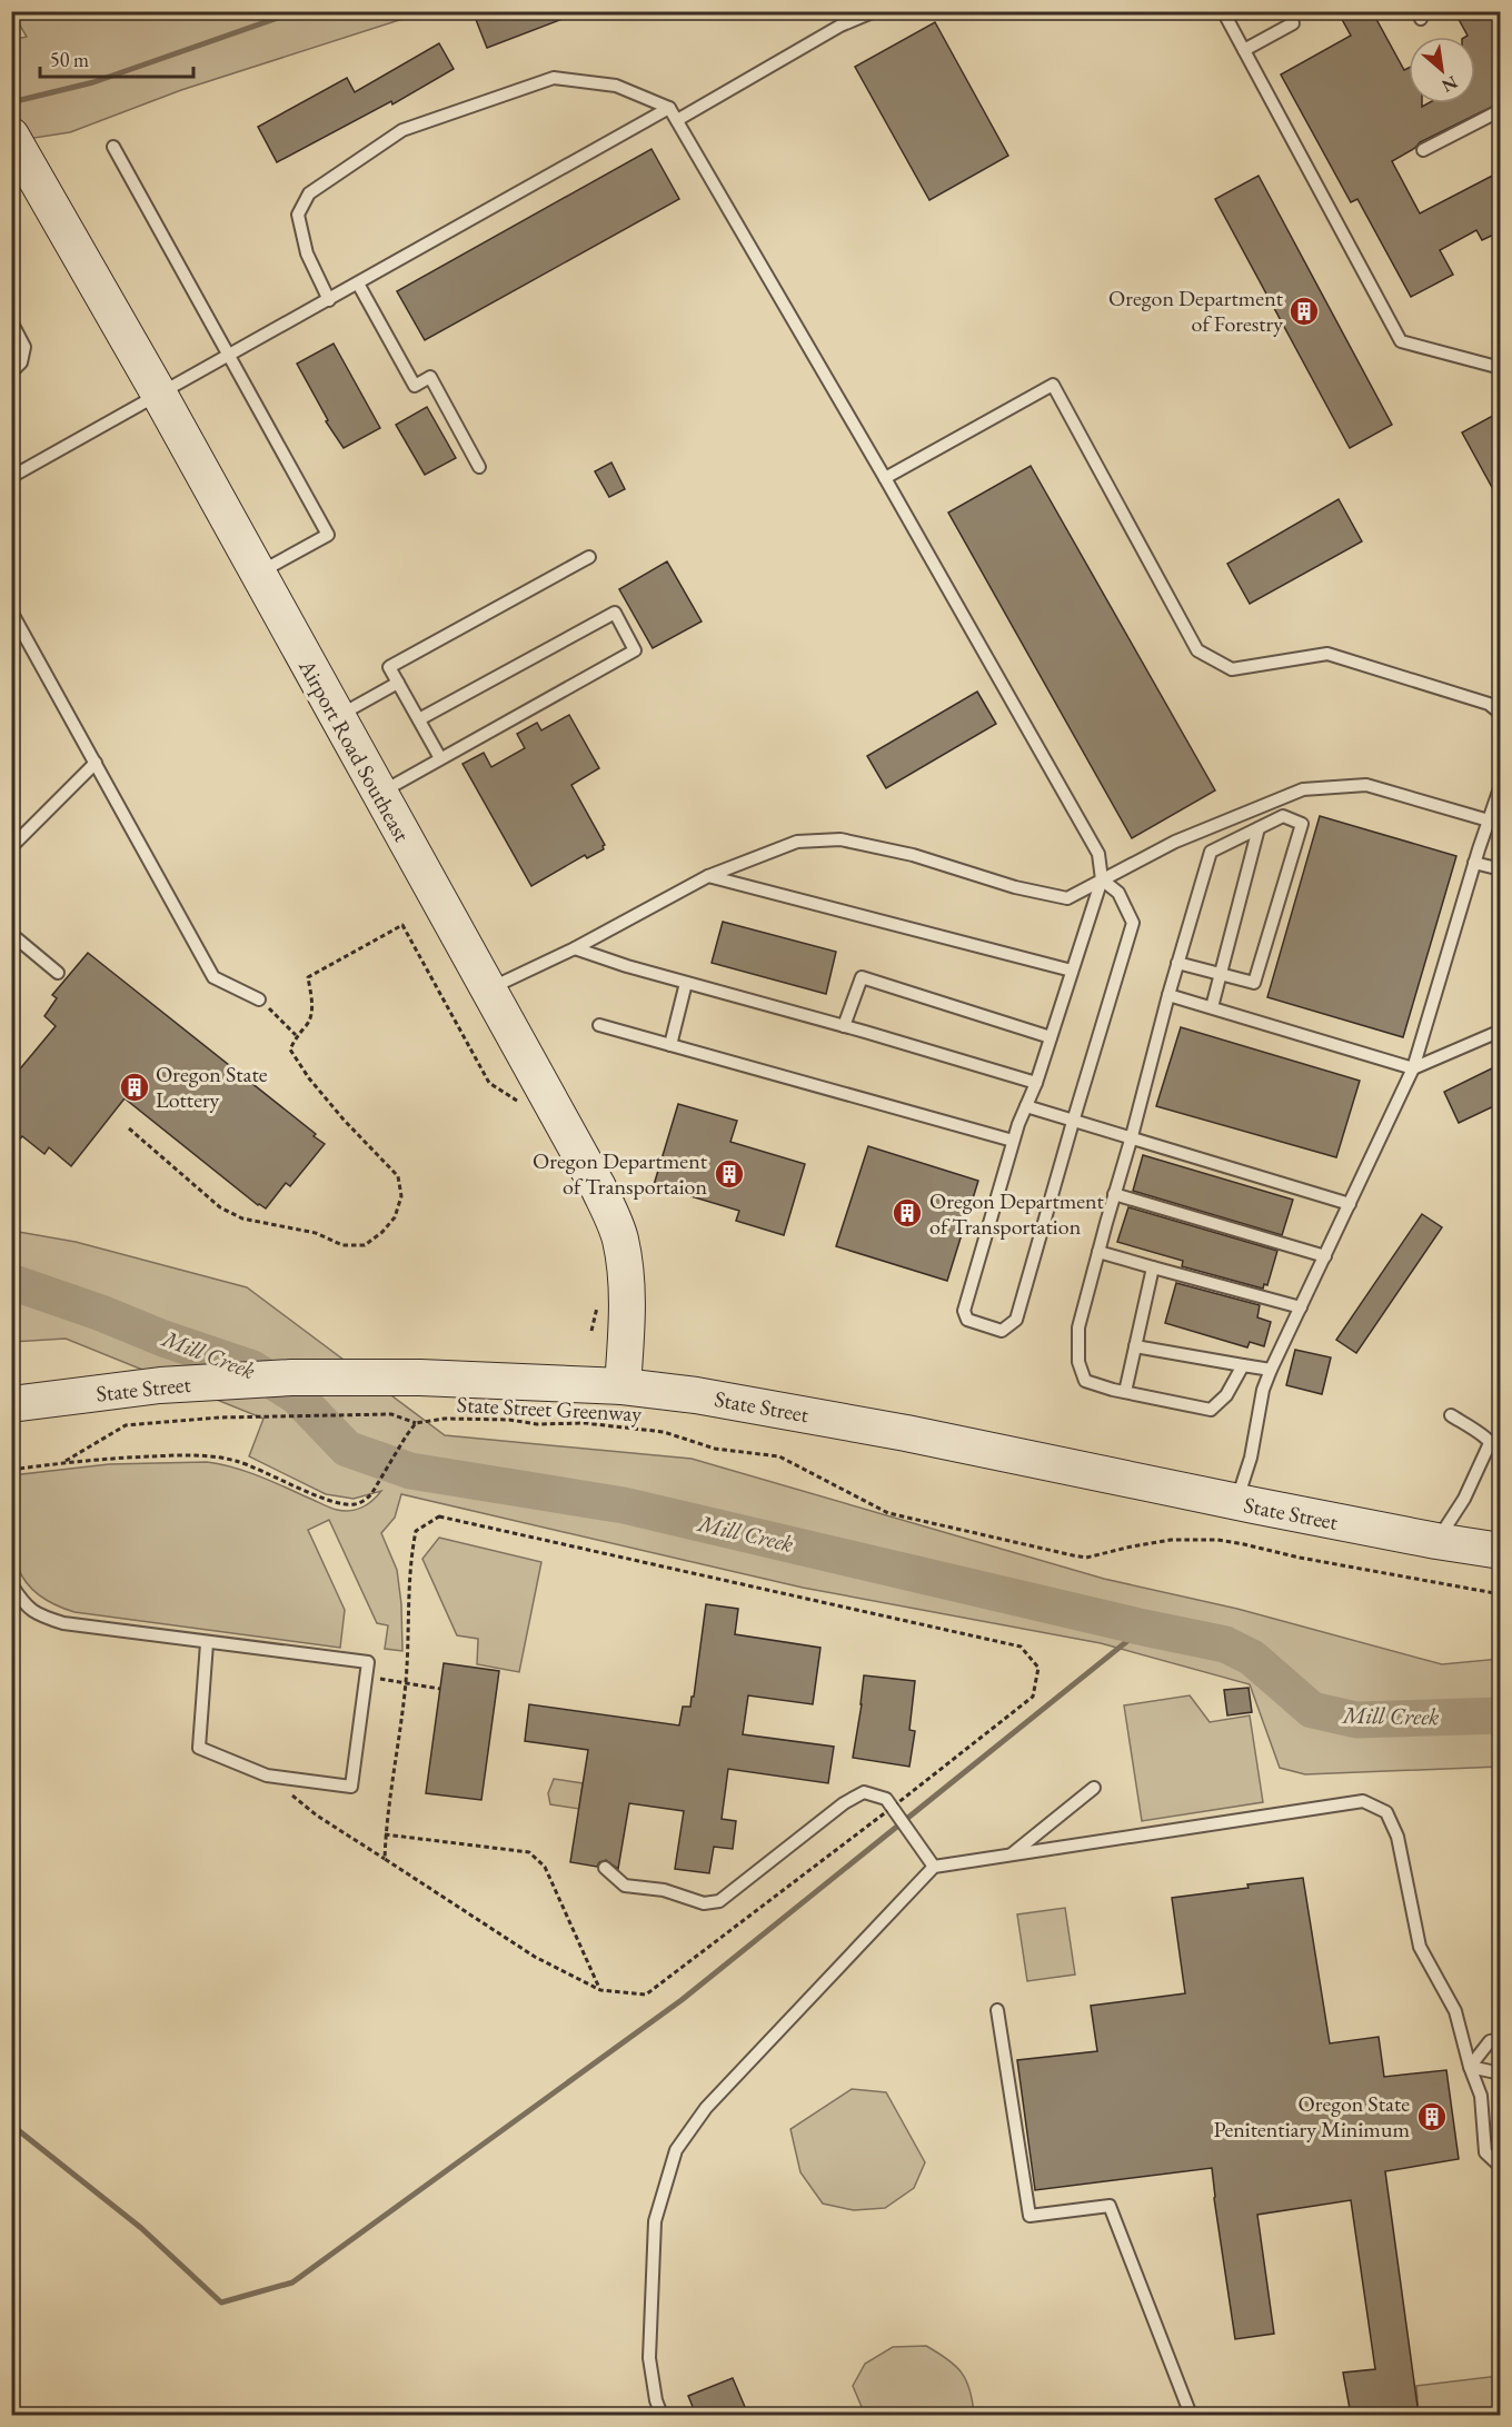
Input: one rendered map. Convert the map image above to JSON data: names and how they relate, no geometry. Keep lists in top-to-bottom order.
{
  "streets": {
    "main road": ["Airport Road Southeast", "State Street"],
    "path": ["State Street Greenway"]
  },
  "crossings": [
    ["Airport Road Southeast", "State Street"]
  ],
  "water": ["Mill Creek"],
  "places": {
    "building": [
      "Oregon Department of Forestry",
      "Oregon State Lottery",
      "Oregon Department of Transportaion",
      "Oregon Department of Transportation",
      "Oregon State Penitentiary Minimum"
    ]
  },
  "scale_bar": "50 m",
  "north": "bottom right"
}
